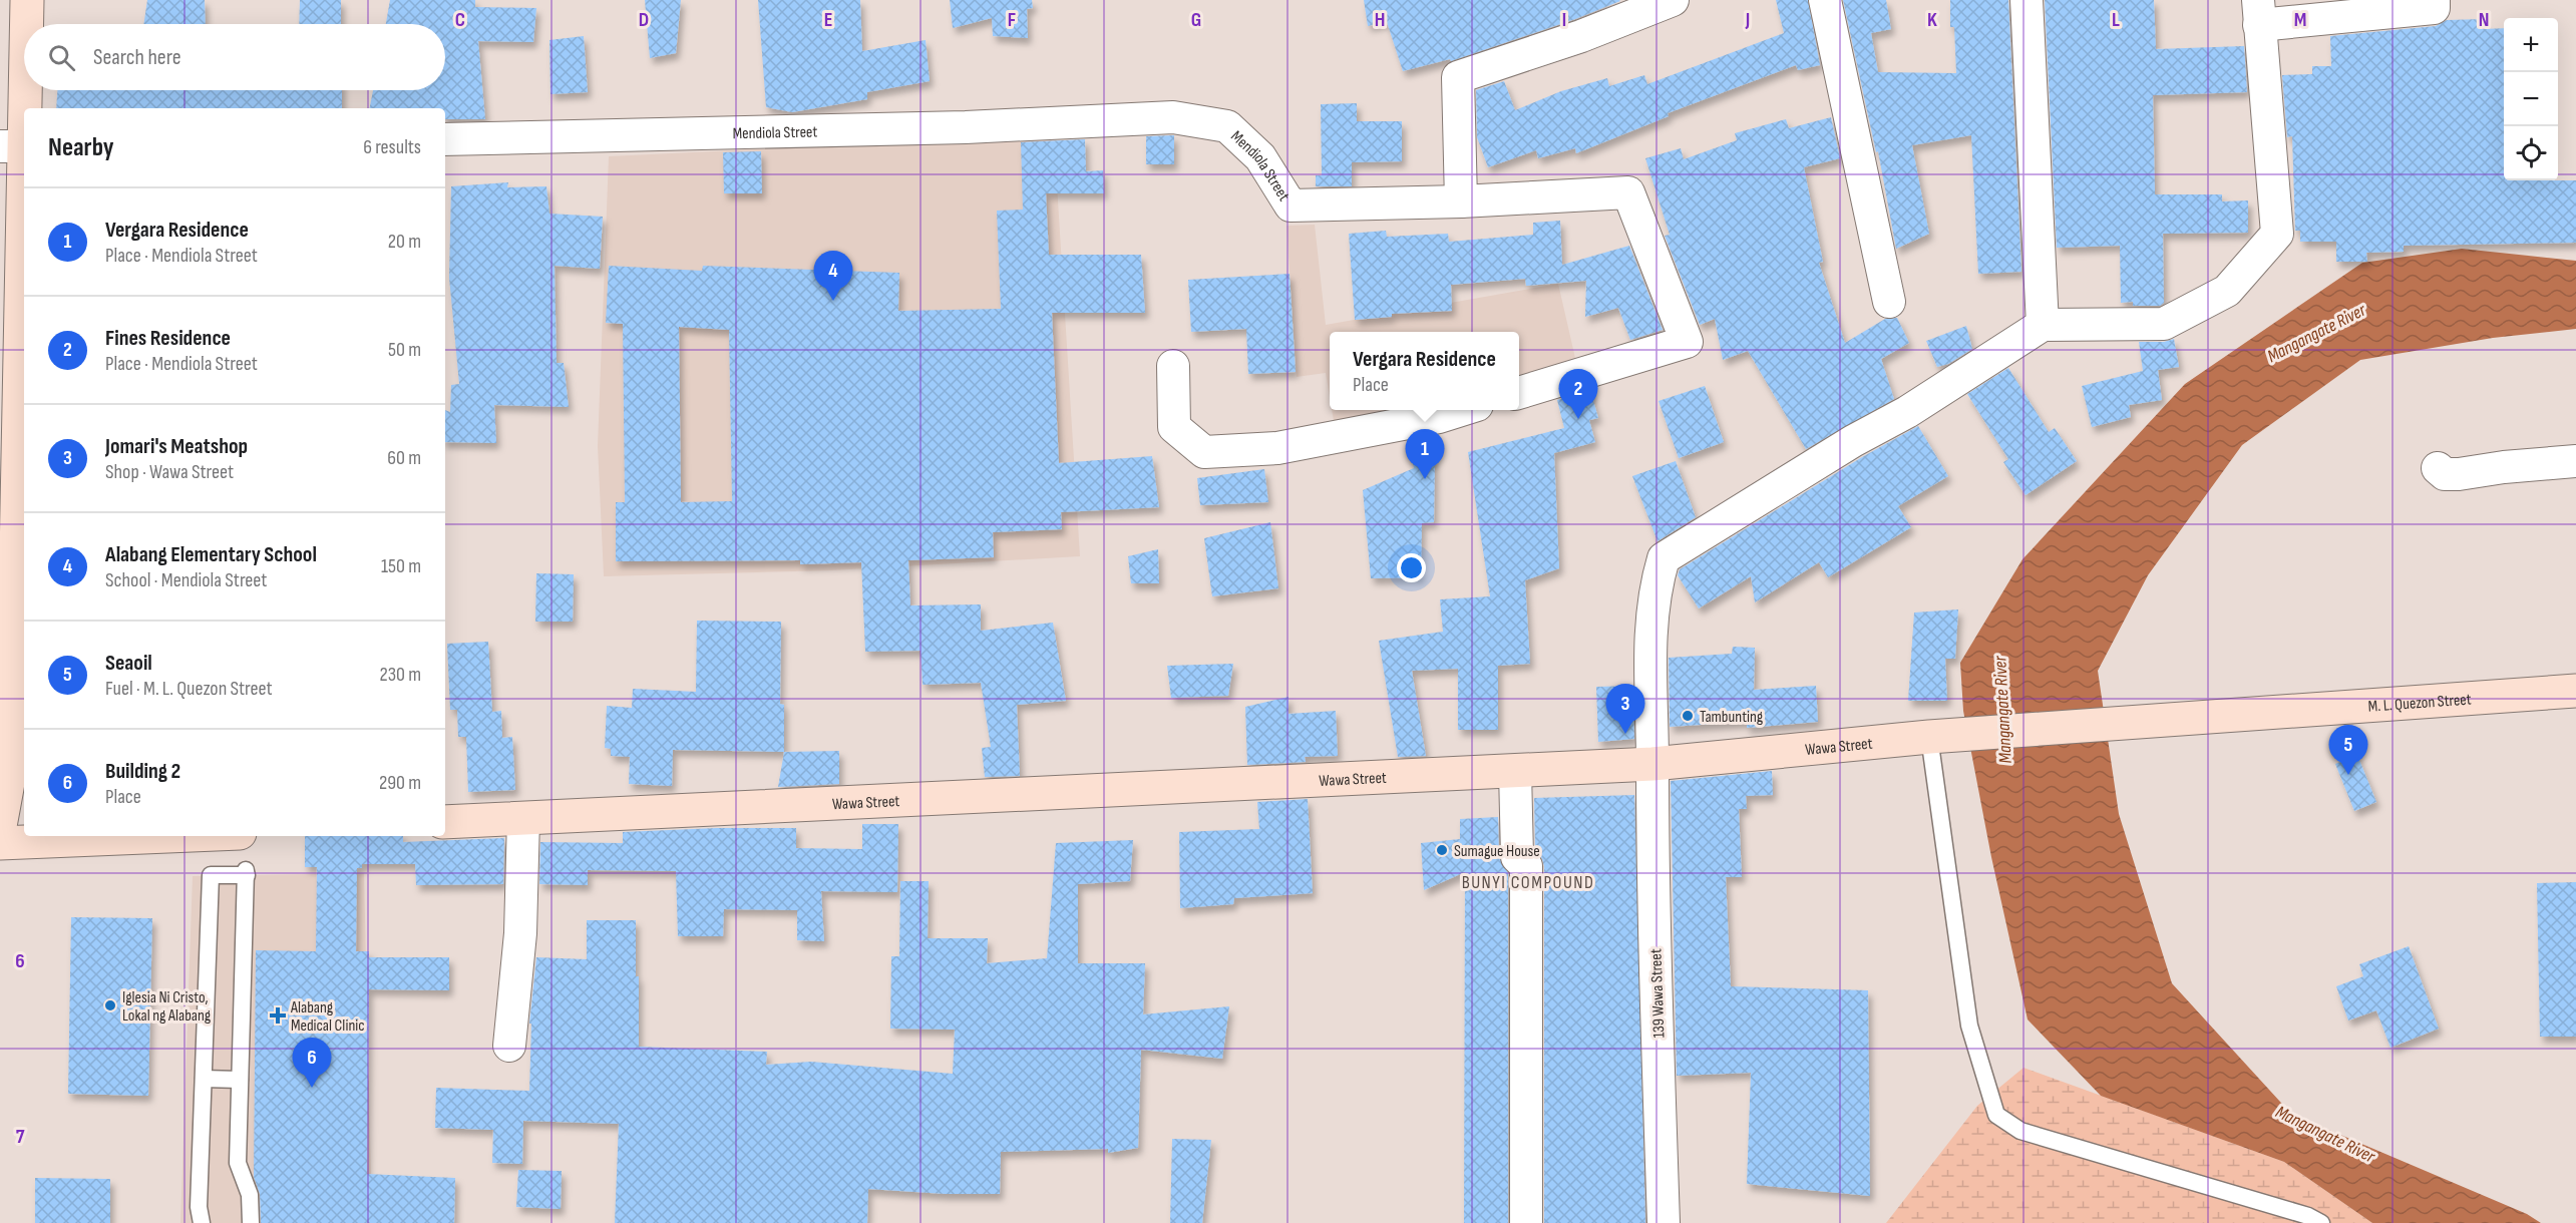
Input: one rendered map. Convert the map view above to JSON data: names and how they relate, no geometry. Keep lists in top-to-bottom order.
{
  "streets": {
    "main road": ["M. L. Quezon Street", "Wawa Street"],
    "street": ["Mendiola Street", "139 Wawa Street"]
  },
  "crossings": [
    ["M. L. Quezon Street", "Wawa Street"],
    ["Wawa Street", "139 Wawa Street"]
  ],
  "districts": ["BUNYI COMPOUND"],
  "water": ["Mangangate River"],
  "places": {
    "other": ["Tambunting", "Sumague House", "Iglesia Ni Cristo, Lokal ng Alabang"],
    "health": ["Alabang Medical Clinic"]
  },
  "page": {
    "map_buttons": ["+", "−"],
    "search": "Search here",
    "heading": ["Nearby", "6 results"],
    "list": [
      {
        "mark": "1",
        "name": "Vergara Residence",
        "note": "Place · Mendiola Street",
        "value": "20 m"
      },
      {
        "mark": "2",
        "name": "Fines Residence",
        "note": "Place · Mendiola Street",
        "value": "50 m"
      },
      {
        "mark": "3",
        "name": "Jomari's Meatshop",
        "note": "Shop · Wawa Street",
        "value": "60 m"
      },
      {
        "mark": "4",
        "name": "Alabang Elementary School",
        "note": "School · Mendiola Street",
        "value": "150 m"
      },
      {
        "mark": "5",
        "name": "Seaoil",
        "note": "Fuel · M. L. Quezon Street",
        "value": "230 m"
      },
      {
        "mark": "6",
        "name": "Building 2",
        "note": "Place",
        "value": "290 m"
      }
    ],
    "pins": [
      "4",
      "2",
      "1",
      "3",
      "5",
      "6"
    ],
    "popup": ["Vergara Residence", "Place"]
  },
  "grid": {
    "columns": [
      "C",
      "D",
      "E",
      "F",
      "G",
      "H",
      "I",
      "J",
      "K",
      "L",
      "M",
      "N"
    ],
    "rows": ["6", "7"]
  }
}
